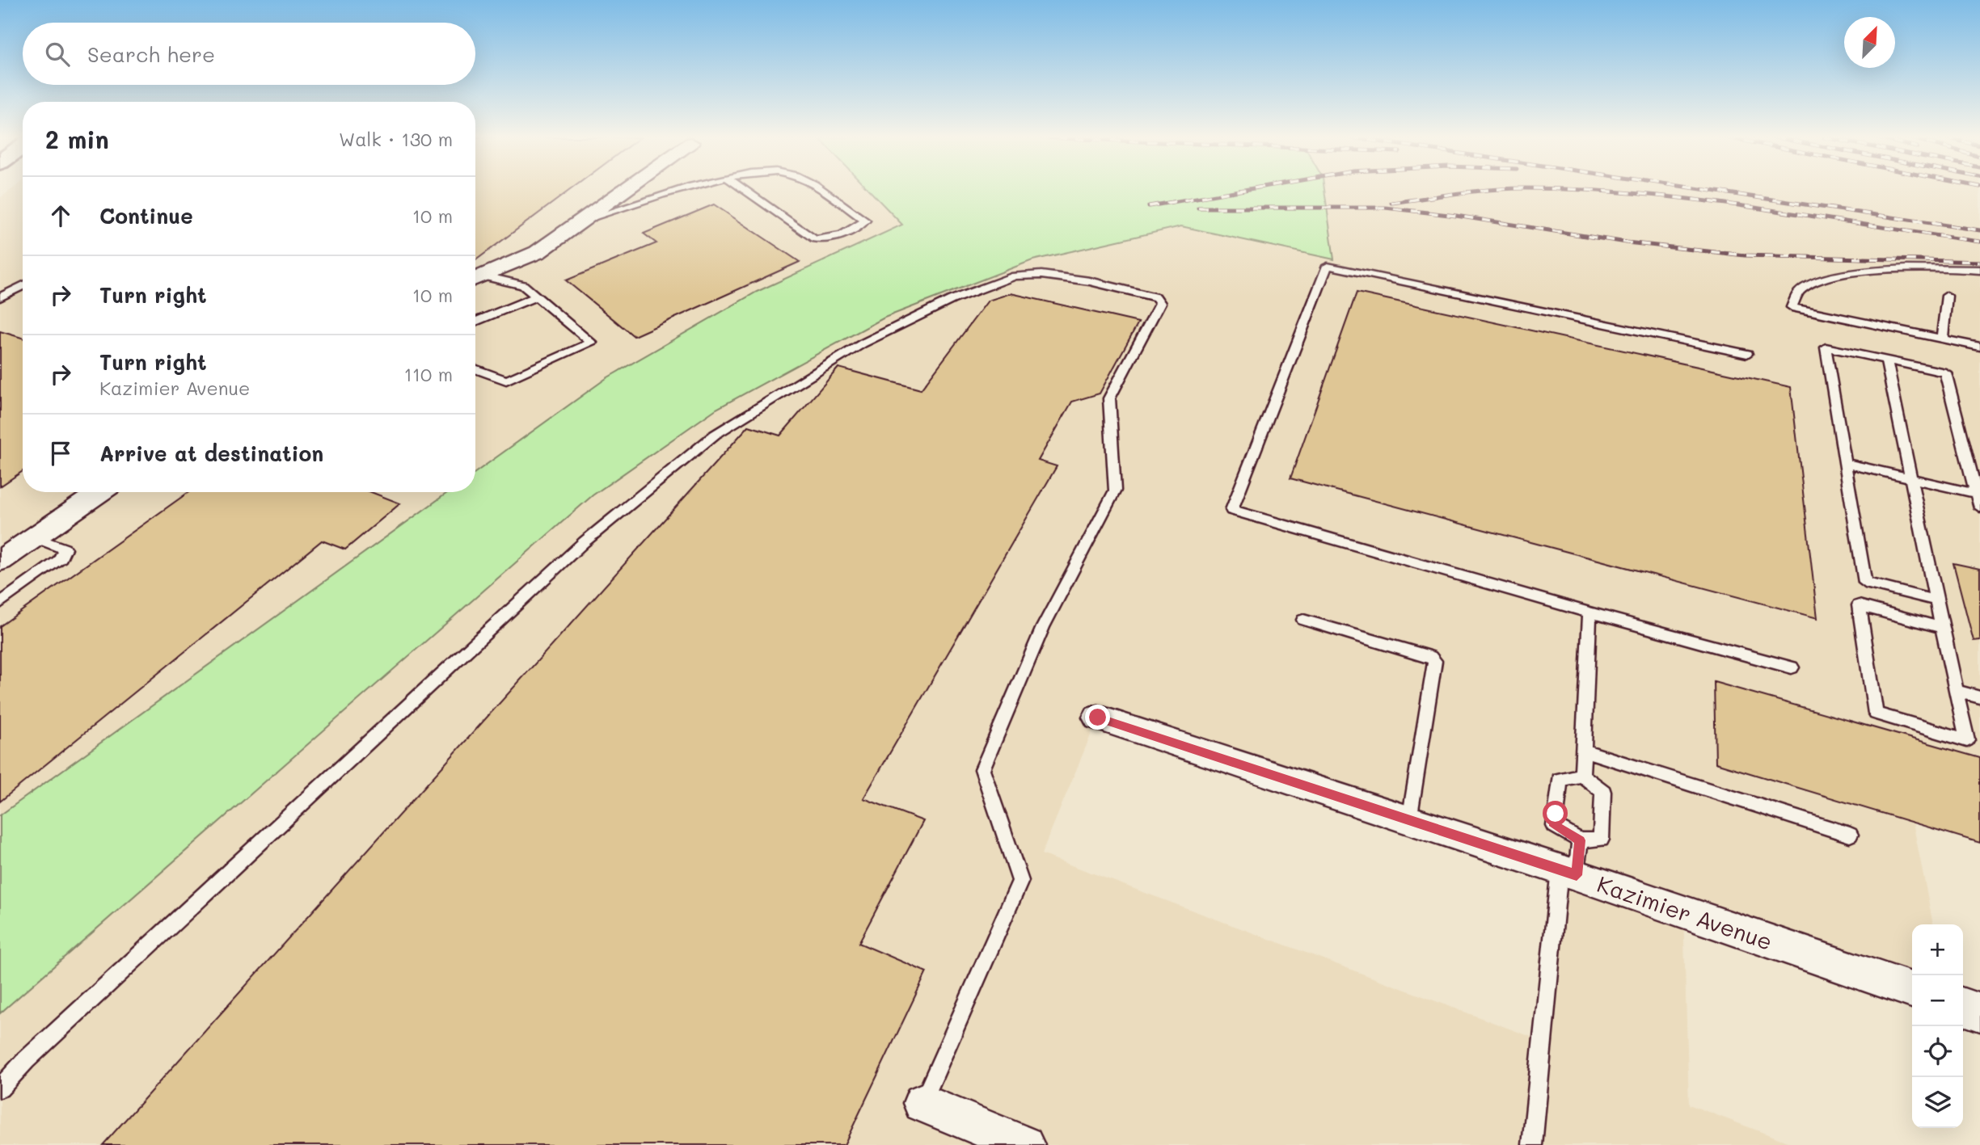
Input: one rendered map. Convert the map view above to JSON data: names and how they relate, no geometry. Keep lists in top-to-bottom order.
{
  "streets": {
    "street": ["Kazimier Avenue"]
  },
  "north": "top right",
  "page": {
    "search": "Search here",
    "heading": ["2 min", "Walk · 130 m"],
    "list": [
      ["Continue", "10 m"],
      ["Turn right", "10 m"],
      ["Turn right", "Kazimier Avenue", "110 m"],
      "Arrive at destination"
    ],
    "map_buttons": ["+", "−"]
  }
}
